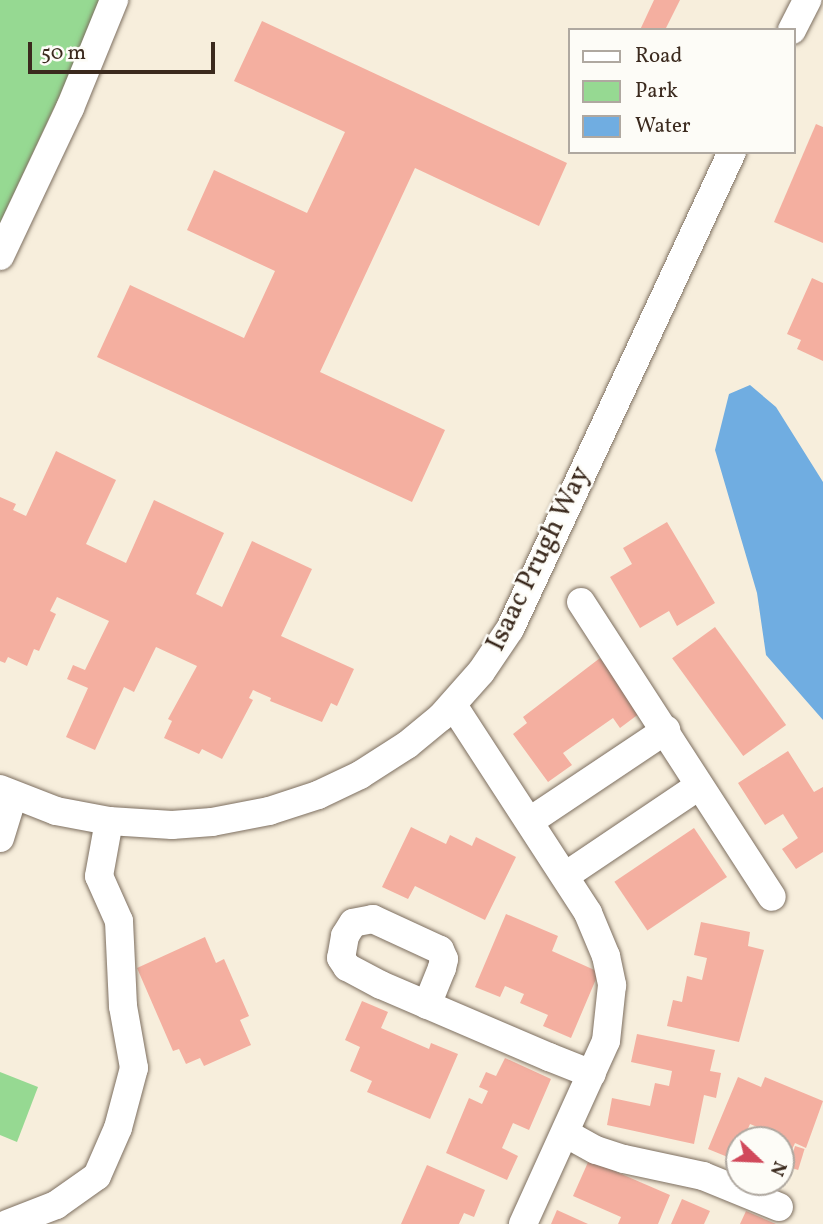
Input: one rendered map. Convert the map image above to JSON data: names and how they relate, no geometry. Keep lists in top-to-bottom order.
{
  "streets": {
    "street": ["Isaac Prugh Way"]
  },
  "legend": ["Road", "Park", "Water"],
  "scale_bar": "50 m",
  "north": "bottom right"
}
